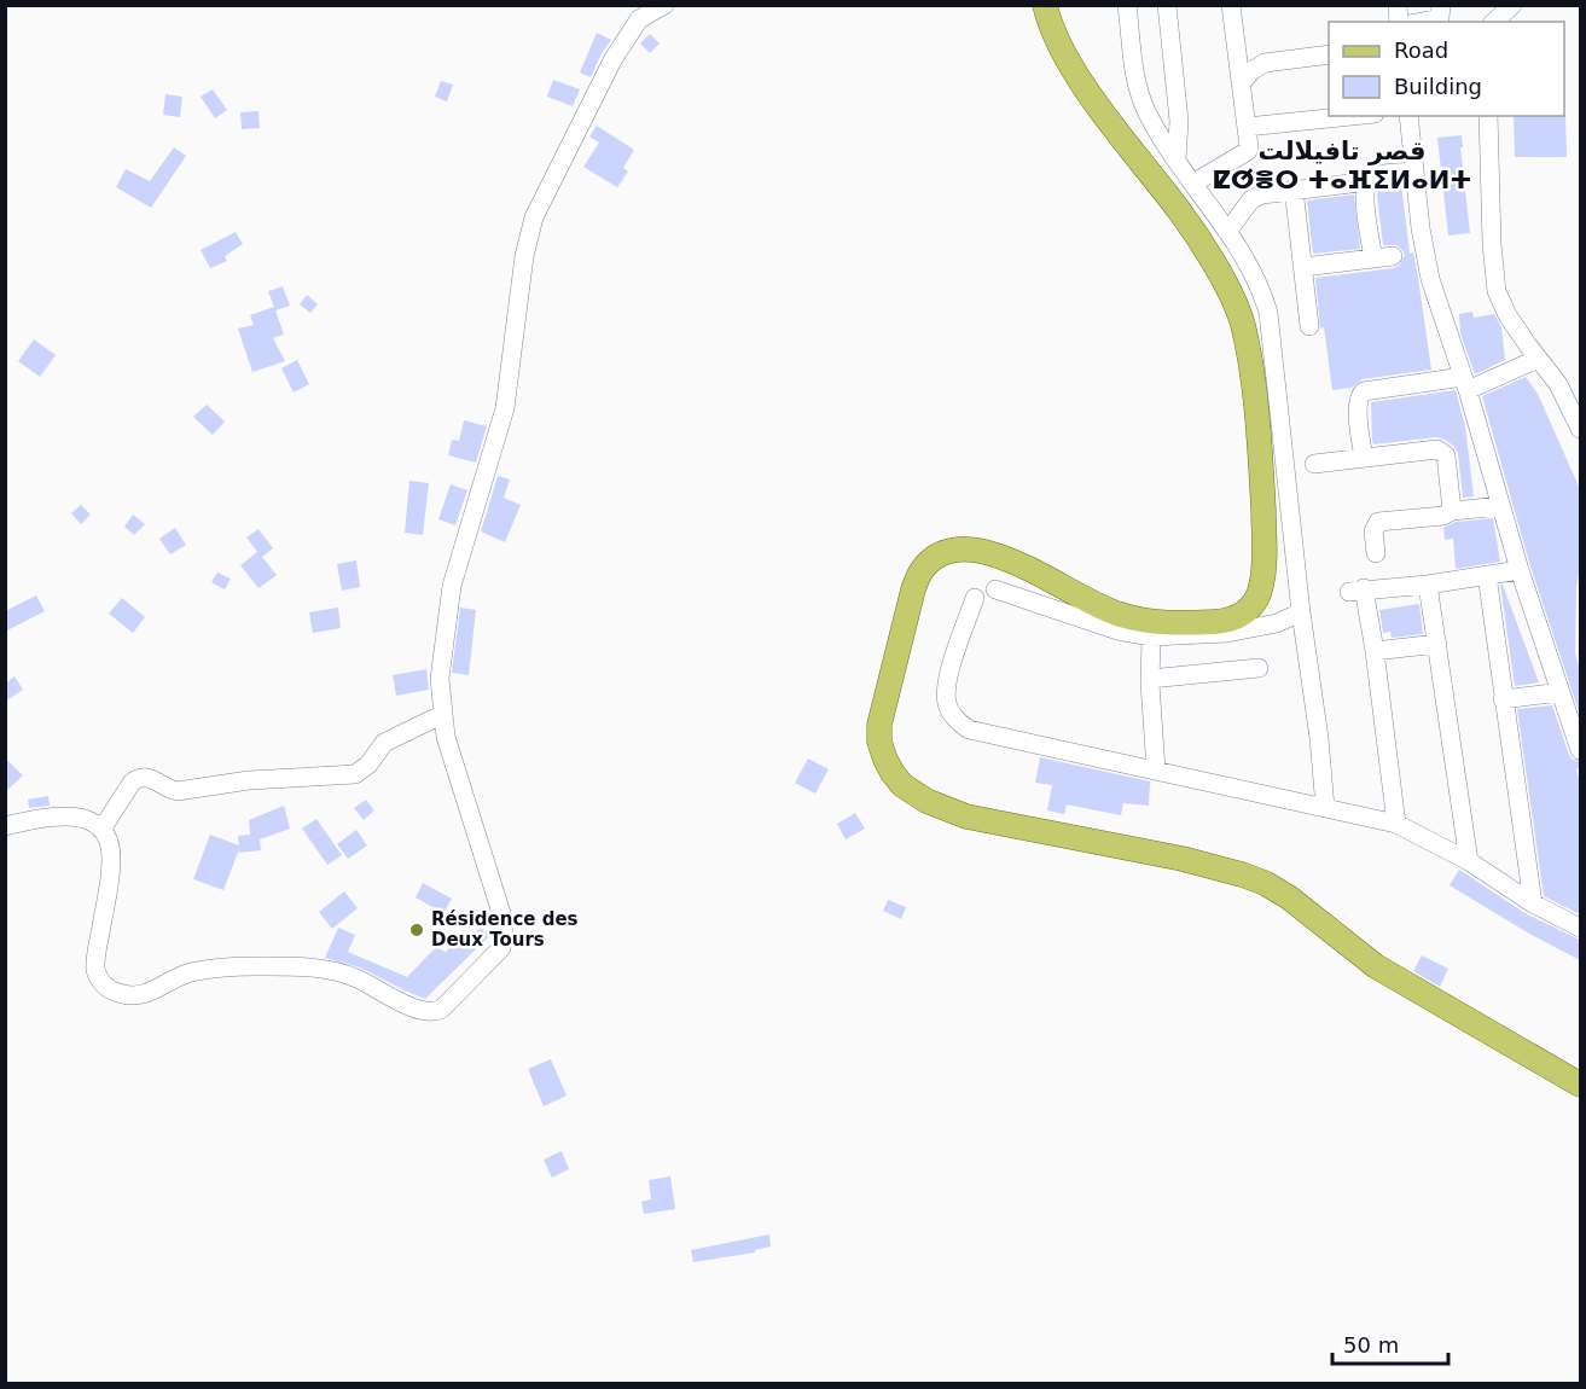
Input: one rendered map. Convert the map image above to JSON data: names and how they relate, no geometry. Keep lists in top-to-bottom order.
{
  "districts": ["قصر تافيلالت ⵇⵚⴻⵔ ⵜⴰⴼⵉⵍⴰⵍⵜ"],
  "places": ["Résidence des Deux Tours"],
  "legend": ["Road", "Building"],
  "scale_bar": "50 m"
}
